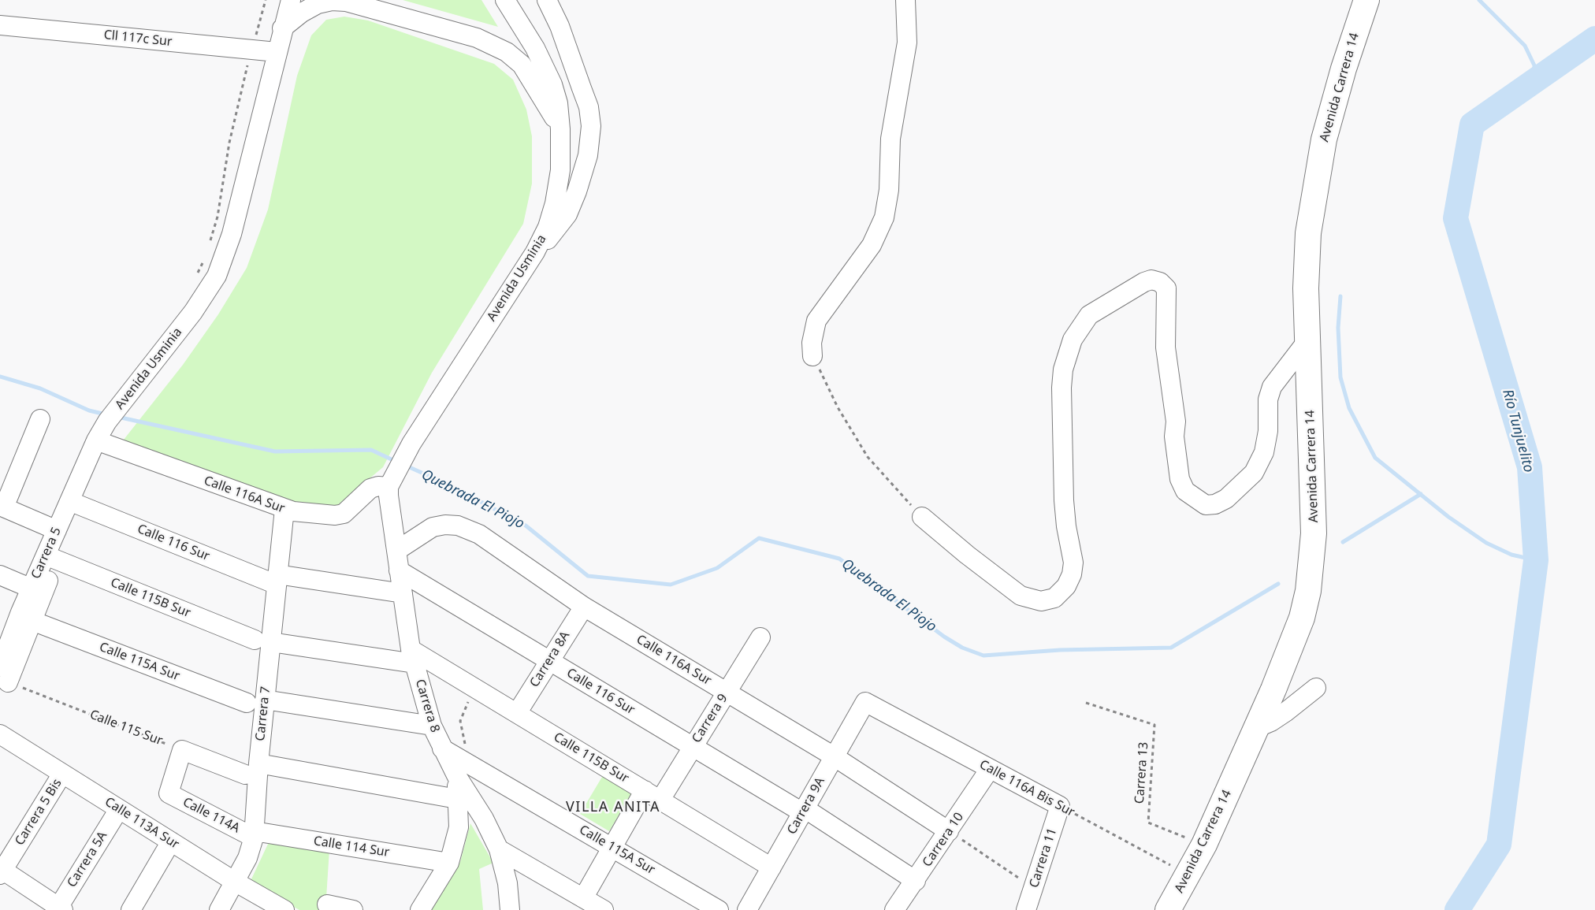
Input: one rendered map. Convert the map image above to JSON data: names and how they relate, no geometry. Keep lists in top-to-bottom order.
{
  "streets": {
    "main road": ["Avenida Carrera 14"],
    "street": [
      "Cll 117c Sur",
      "Avenida Usminia",
      "Calle 116A Sur",
      "Calle 116 Sur",
      "Carrera 5",
      "Calle 115B Sur",
      "Carrera 8A",
      "Calle 115A Sur",
      "Carrera 8",
      "Carrera 7",
      "Carrera 9",
      "Calle 116A Bis Sur",
      "Carrera 9A",
      "Carrera 5 Bis",
      "Calle 114A",
      "Calle 113A Sur",
      "Carrera 10",
      "Calle 114 Sur",
      "Carrera 11",
      "Carrera 5A"
    ],
    "path": ["Calle 115 Sur", "Carrera 13"]
  },
  "crossings": [
    ["Cll 117c Sur", "Avenida Usminia"],
    ["Avenida Carrera 14", "Carrera 13"],
    ["Avenida Carrera 14", "Calle 116A Bis Sur"],
    ["Avenida Usminia", "Calle 116A Sur"],
    ["Avenida Usminia", "Carrera 5"],
    ["Avenida Usminia", "Carrera 8"],
    ["Calle 116A Sur", "Carrera 5"],
    ["Calle 116A Sur", "Carrera 8A"],
    ["Calle 116A Sur", "Carrera 8"],
    ["Calle 116A Sur", "Carrera 7"],
    ["Calle 116A Sur", "Carrera 9"],
    ["Calle 116A Sur", "Carrera 9A"],
    ["Calle 116A Sur", "Carrera 10"],
    ["Calle 116 Sur", "Carrera 5"],
    ["Calle 116 Sur", "Carrera 8A"],
    ["Calle 116 Sur", "Carrera 8"],
    ["Calle 116 Sur", "Carrera 7"],
    ["Calle 116 Sur", "Carrera 9"],
    ["Calle 116 Sur", "Carrera 9A"],
    ["Calle 116 Sur", "Carrera 10"],
    ["Carrera 5", "Calle 115B Sur"],
    ["Carrera 5", "Calle 115A Sur"],
    ["Carrera 5", "Calle 115 Sur"],
    ["Calle 115B Sur", "Carrera 8A"],
    ["Calle 115B Sur", "Carrera 8"],
    ["Calle 115B Sur", "Carrera 7"],
    ["Calle 115B Sur", "Carrera 9"],
    ["Calle 115B Sur", "Carrera 9A"],
    ["Calle 115A Sur", "Carrera 8"],
    ["Calle 115A Sur", "Carrera 9"],
    ["Carrera 7", "Calle 114A"],
    ["Carrera 7", "Calle 113A Sur"],
    ["Carrera 7", "Calle 114 Sur"],
    ["Calle 115 Sur", "Calle 114A"],
    ["Calle 116A Bis Sur", "Carrera 9A"],
    ["Calle 116A Bis Sur", "Carrera 10"],
    ["Calle 116A Bis Sur", "Carrera 11"],
    ["Carrera 5 Bis", "Calle 113A Sur"],
    ["Calle 114A", "Calle 114 Sur"],
    ["Calle 113A Sur", "Carrera 5A"]
  ],
  "districts": ["VILLA ANITA"],
  "water": ["Río Tunjuelito", "Quebrada El Piojo"]
}
